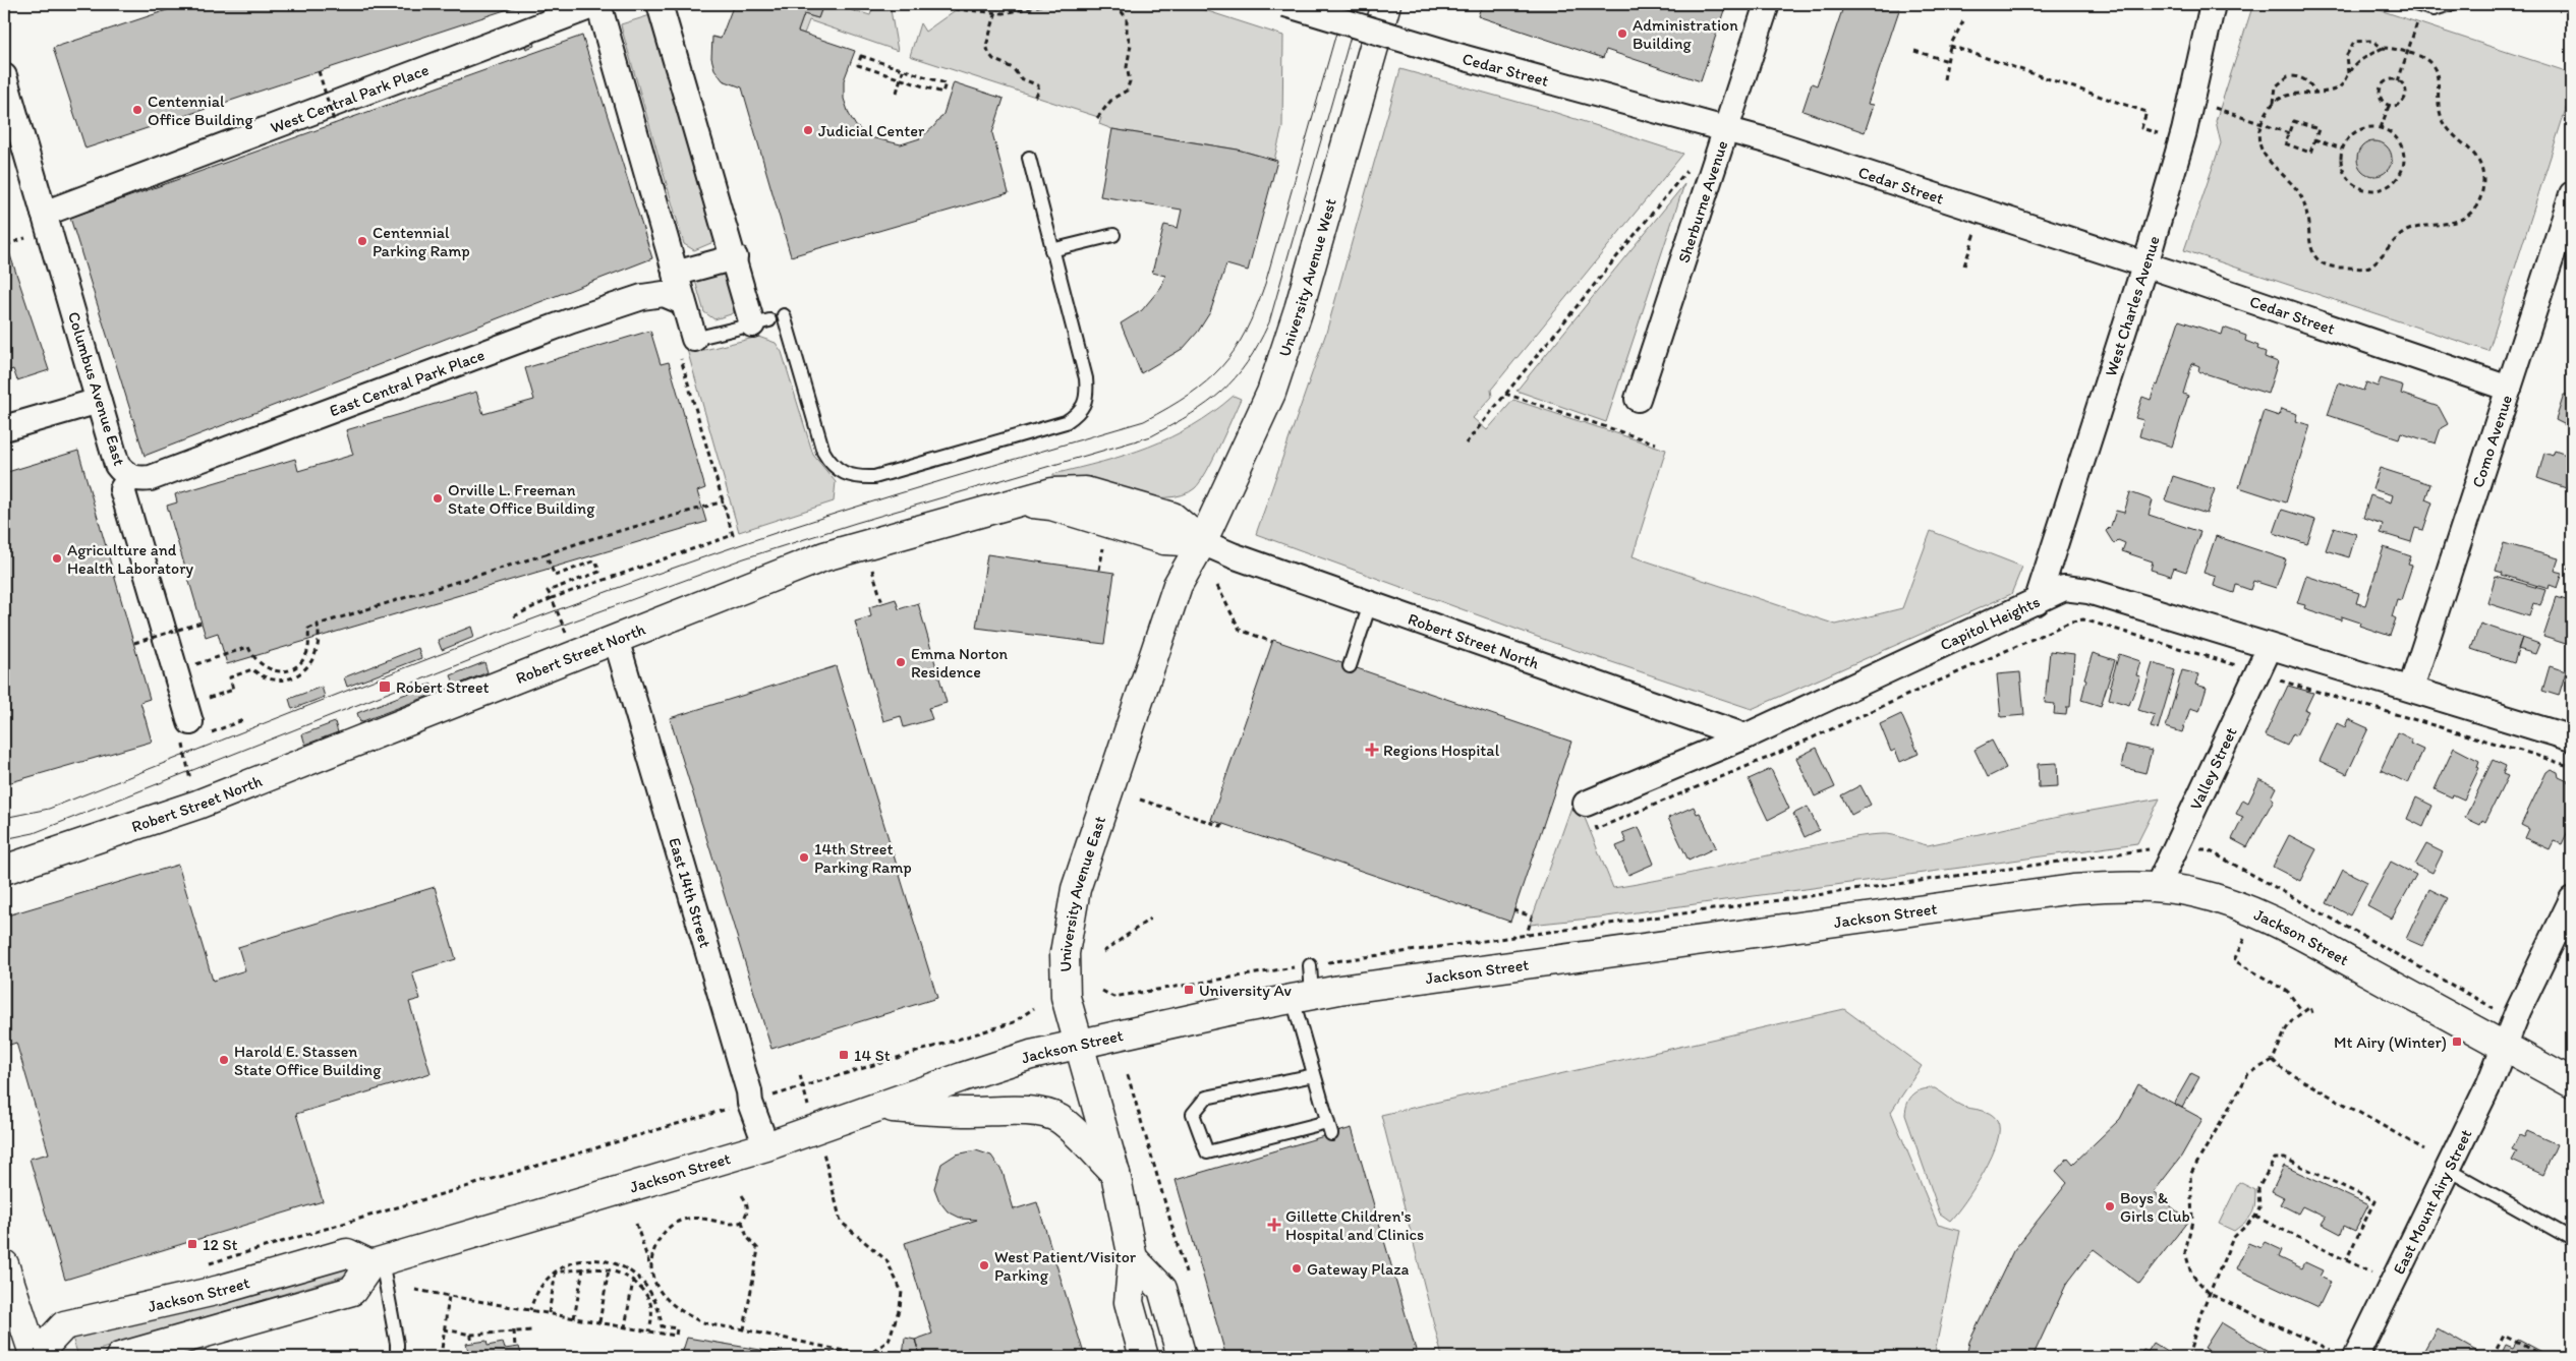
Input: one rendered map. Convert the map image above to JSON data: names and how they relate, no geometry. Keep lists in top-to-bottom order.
{
  "streets": {
    "main road": [
      "University Avenue West",
      "Robert Street North",
      "University Avenue East",
      "Jackson Street"
    ],
    "street": [
      "Cedar Street",
      "West Central Park Place",
      "Sherburne Avenue",
      "West Charles Avenue",
      "East Central Park Place",
      "Columbus Avenue East",
      "Como Avenue",
      "Capitol Heights",
      "Valley Street",
      "East 14th Street",
      "East Mount Airy Street"
    ]
  },
  "crossings": [
    ["Cedar Street", "Sherburne Avenue"],
    ["Cedar Street", "West Charles Avenue"],
    ["Cedar Street", "Como Avenue"],
    ["West Central Park Place", "Columbus Avenue East"],
    ["University Avenue West", "Robert Street North"],
    ["University Avenue West", "University Avenue East"],
    ["West Charles Avenue", "Capitol Heights"],
    ["East Central Park Place", "Columbus Avenue East"],
    ["Como Avenue", "Capitol Heights"],
    ["Capitol Heights", "Robert Street North"],
    ["Capitol Heights", "Valley Street"],
    ["Robert Street North", "East 14th Street"],
    ["Robert Street North", "University Avenue East"],
    ["Valley Street", "Jackson Street"],
    ["East 14th Street", "Jackson Street"],
    ["University Avenue East", "Jackson Street"],
    ["Jackson Street", "East Mount Airy Street"]
  ],
  "places": {
    "other": [
      "Administration Building",
      "Centennial Office Building",
      "Judicial Center",
      "Centennial Parking Ramp",
      "Orville L. Freeman State Office Building",
      "Agriculture and Health Laboratory",
      "Emma Norton Residence",
      "14th Street Parking Ramp",
      "Harold E. Stassen State Office Building",
      "Boys & Girls Club",
      "West Patient/Visitor Parking",
      "Gateway Plaza"
    ],
    "transit": [
      "Robert Street",
      "University Av",
      "Mt Airy (Winter)",
      "14 St",
      "12 St"
    ],
    "health": ["Regions Hospital", "Gillette Children's Hospital and Clinics"]
  }
}
